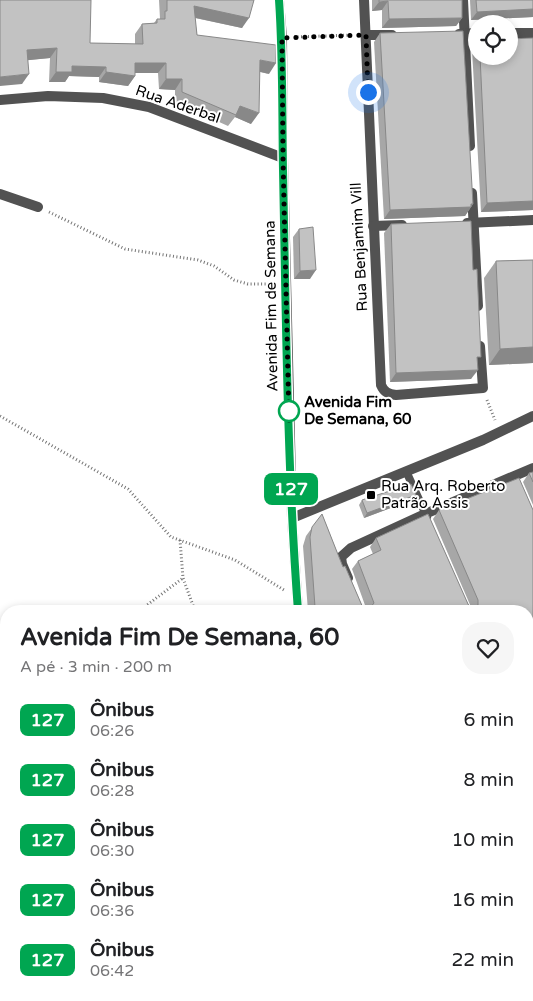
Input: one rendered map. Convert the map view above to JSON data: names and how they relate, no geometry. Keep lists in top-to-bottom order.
{
  "streets": {
    "street": ["Rua Aderbal", "Rua Benjamim Vill", "Avenida Fim de Semana"]
  },
  "crossings": [
    ["Rua Aderbal", "Avenida Fim de Semana"]
  ],
  "places": {
    "other": ["Avenida Fim De Semana, 60"],
    "transit": ["Rua Arq. Roberto Patrão Assis"]
  },
  "lines": ["bus line 127"],
  "page": {
    "on_map": "127",
    "heading": ["Avenida Fim De Semana, 60", "A pé · 3 min · 200 m"],
    "list": [
      {
        "mark": "127",
        "name": "Ônibus",
        "note": "06:26",
        "value": "6 min"
      },
      {
        "mark": "127",
        "name": "Ônibus",
        "note": "06:28",
        "value": "8 min"
      },
      {
        "mark": "127",
        "name": "Ônibus",
        "note": "06:30",
        "value": "10 min"
      },
      {
        "mark": "127",
        "name": "Ônibus",
        "note": "06:36",
        "value": "16 min"
      },
      {
        "mark": "127",
        "name": "Ônibus",
        "note": "06:42",
        "value": "22 min"
      }
    ]
  }
}
